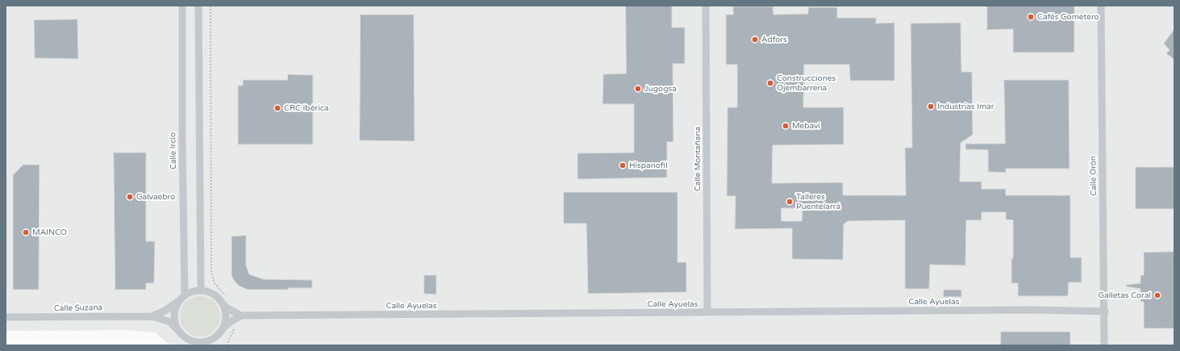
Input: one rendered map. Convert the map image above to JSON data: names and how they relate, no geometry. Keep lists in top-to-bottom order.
{
  "streets": {
    "street": [
      "Calle Ircio",
      "Calle Montañana",
      "Calle Orón",
      "Calle Ayuelas",
      "Calle Suzana"
    ]
  },
  "crossings": [
    ["Calle Ircio", "Calle Ayuelas"],
    ["Calle Ircio", "Calle Suzana"],
    ["Calle Montañana", "Calle Ayuelas"],
    ["Calle Orón", "Calle Ayuelas"],
    ["Calle Ayuelas", "Calle Suzana"]
  ],
  "places": [
    "Cafés Gometero",
    "Adfors",
    "Construcciones Ojembarrena",
    "Jugogsa",
    "Industrias Imar",
    "CRC Ibérica",
    "Mebavi",
    "Hispanofil",
    "Galvaebro",
    "Talleres Puentelarrá",
    "MAINCO",
    "Galletas Coral"
  ]
}
